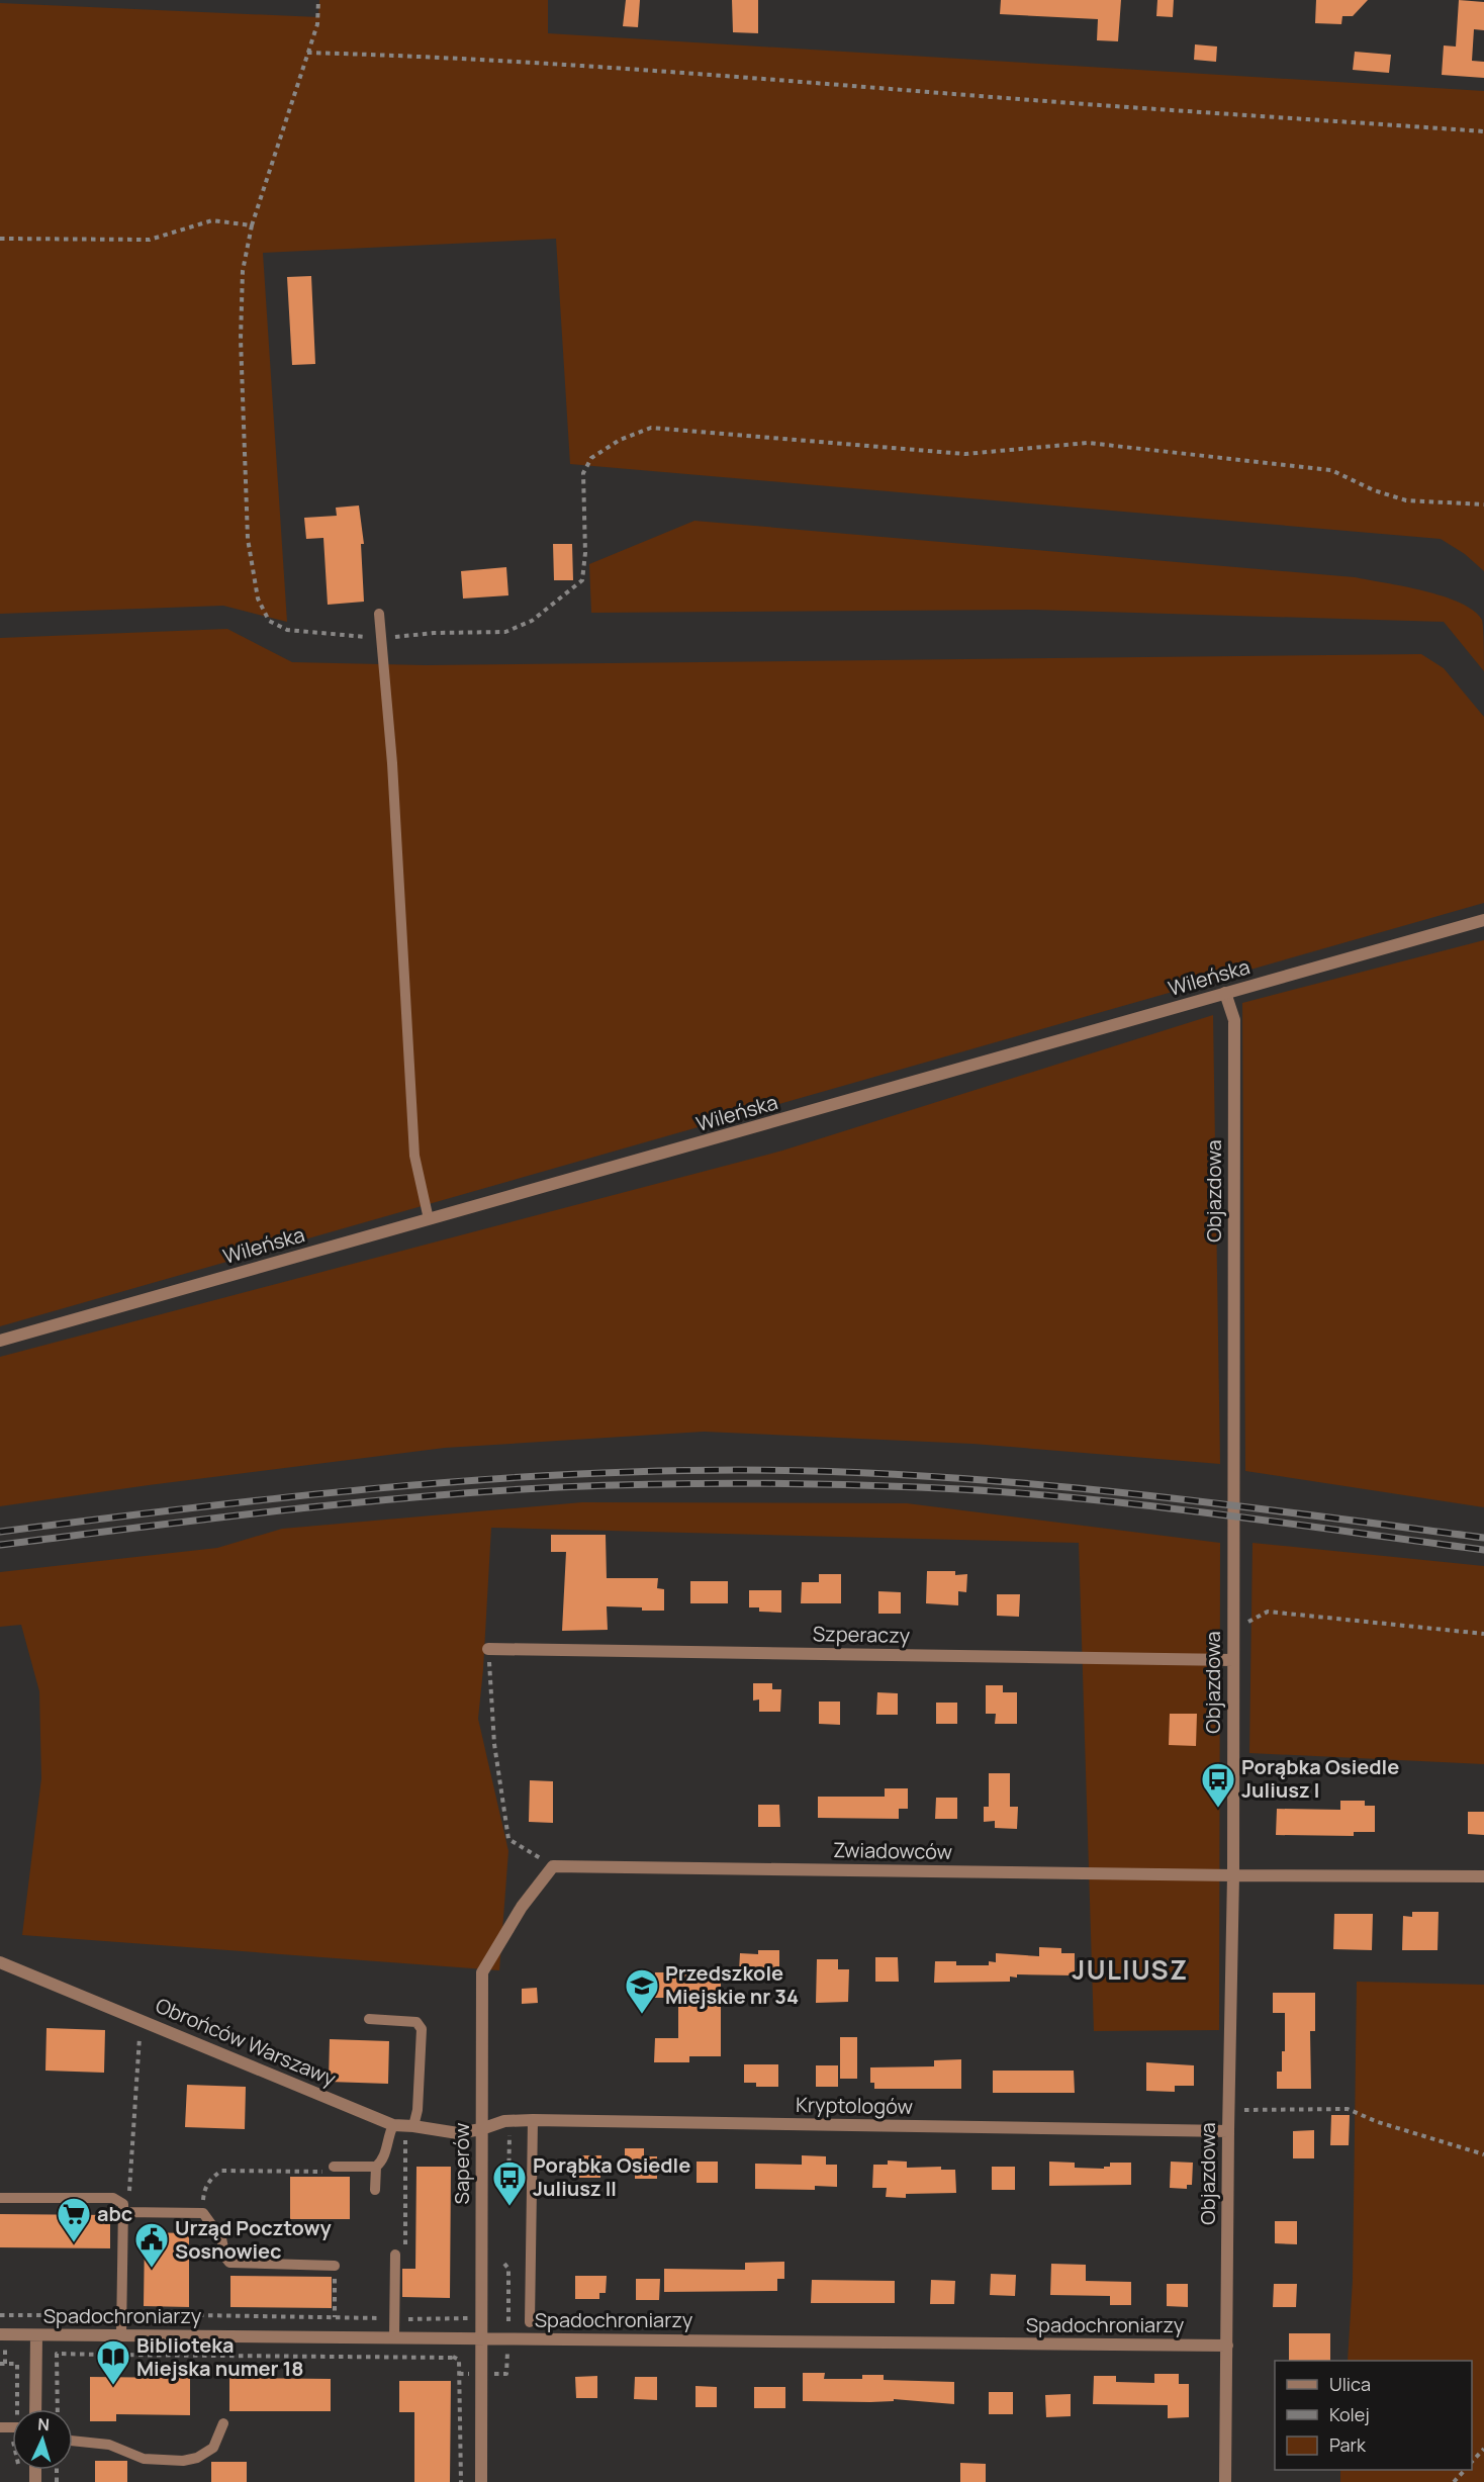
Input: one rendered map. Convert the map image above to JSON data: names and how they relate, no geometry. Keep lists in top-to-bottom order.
{
  "streets": {
    "street": [
      "Wileńska",
      "Objazdowa",
      "Szperaczy",
      "Zwiadowców",
      "Obrońców Warszawy",
      "Kryptologów",
      "Saperów",
      "Spadochroniarzy"
    ]
  },
  "crossings": [
    ["Wileńska", "Objazdowa"],
    ["Objazdowa", "Szperaczy"],
    ["Objazdowa", "Zwiadowców"],
    ["Objazdowa", "Kryptologów"],
    ["Objazdowa", "Spadochroniarzy"],
    ["Zwiadowców", "Saperów"],
    ["Obrońców Warszawy", "Kryptologów"],
    ["Obrońców Warszawy", "Saperów"],
    ["Kryptologów", "Saperów"],
    ["Saperów", "Spadochroniarzy"]
  ],
  "districts": ["JULIUSZ"],
  "places": {
    "bus stop": ["Porąbka Osiedle Juliusz I", "Porąbka Osiedle Juliusz II"],
    "school or university": ["Przedszkole Miejskie nr 34"],
    "supermarket": ["abc"],
    "public building": ["Urząd Pocztowy Sosnowiec"],
    "library": ["Biblioteka Miejska numer 18"]
  },
  "legend": ["Ulica", "Kolej", "Park"],
  "north": "top"
}
